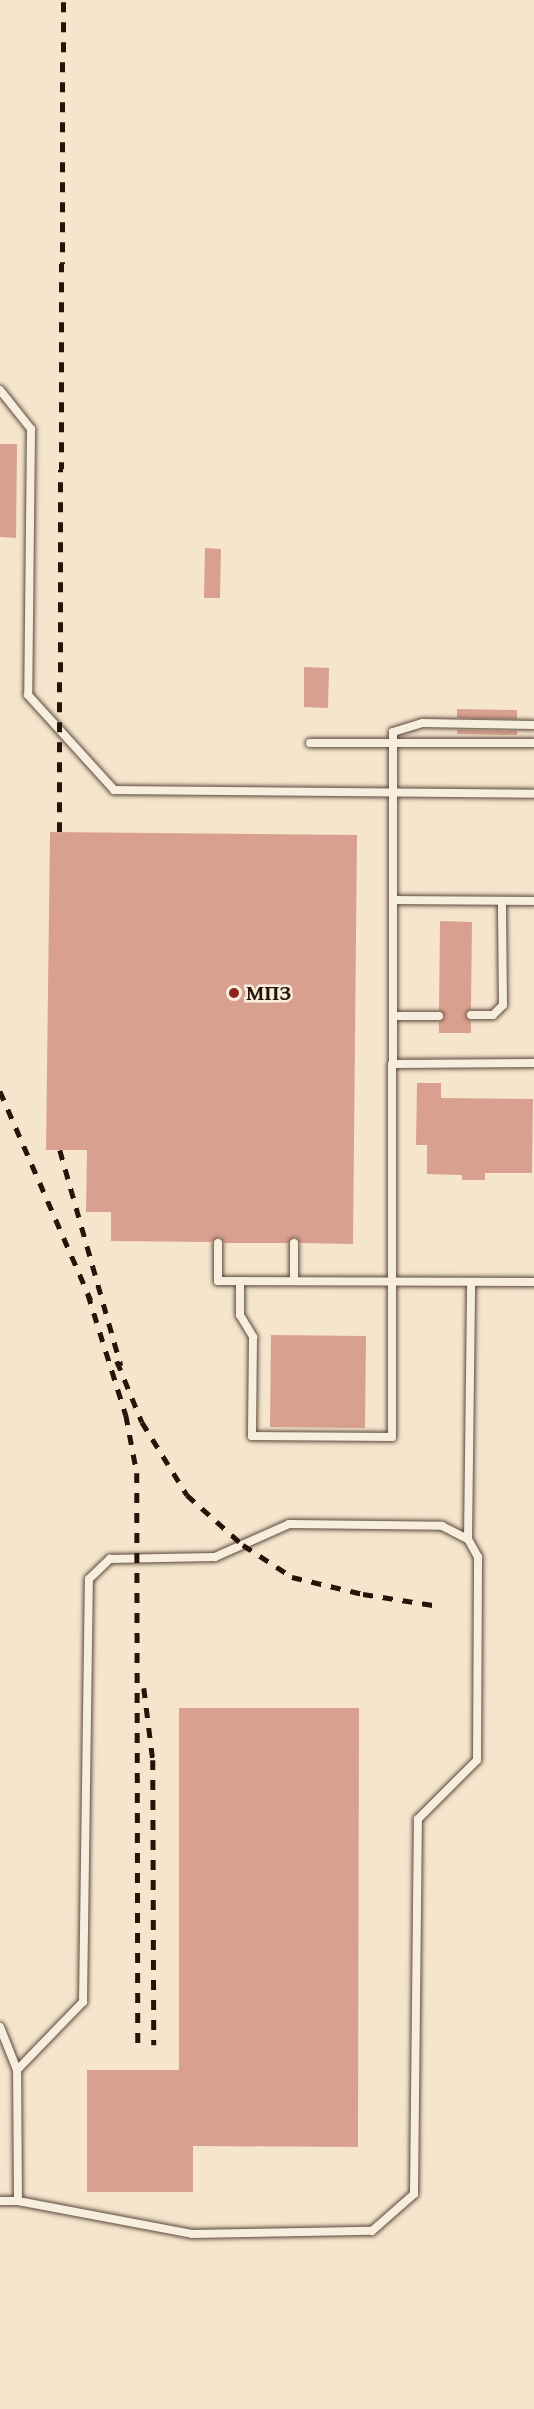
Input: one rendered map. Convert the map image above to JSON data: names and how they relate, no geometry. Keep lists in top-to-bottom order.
{
  "places": ["МПЗ"]
}
